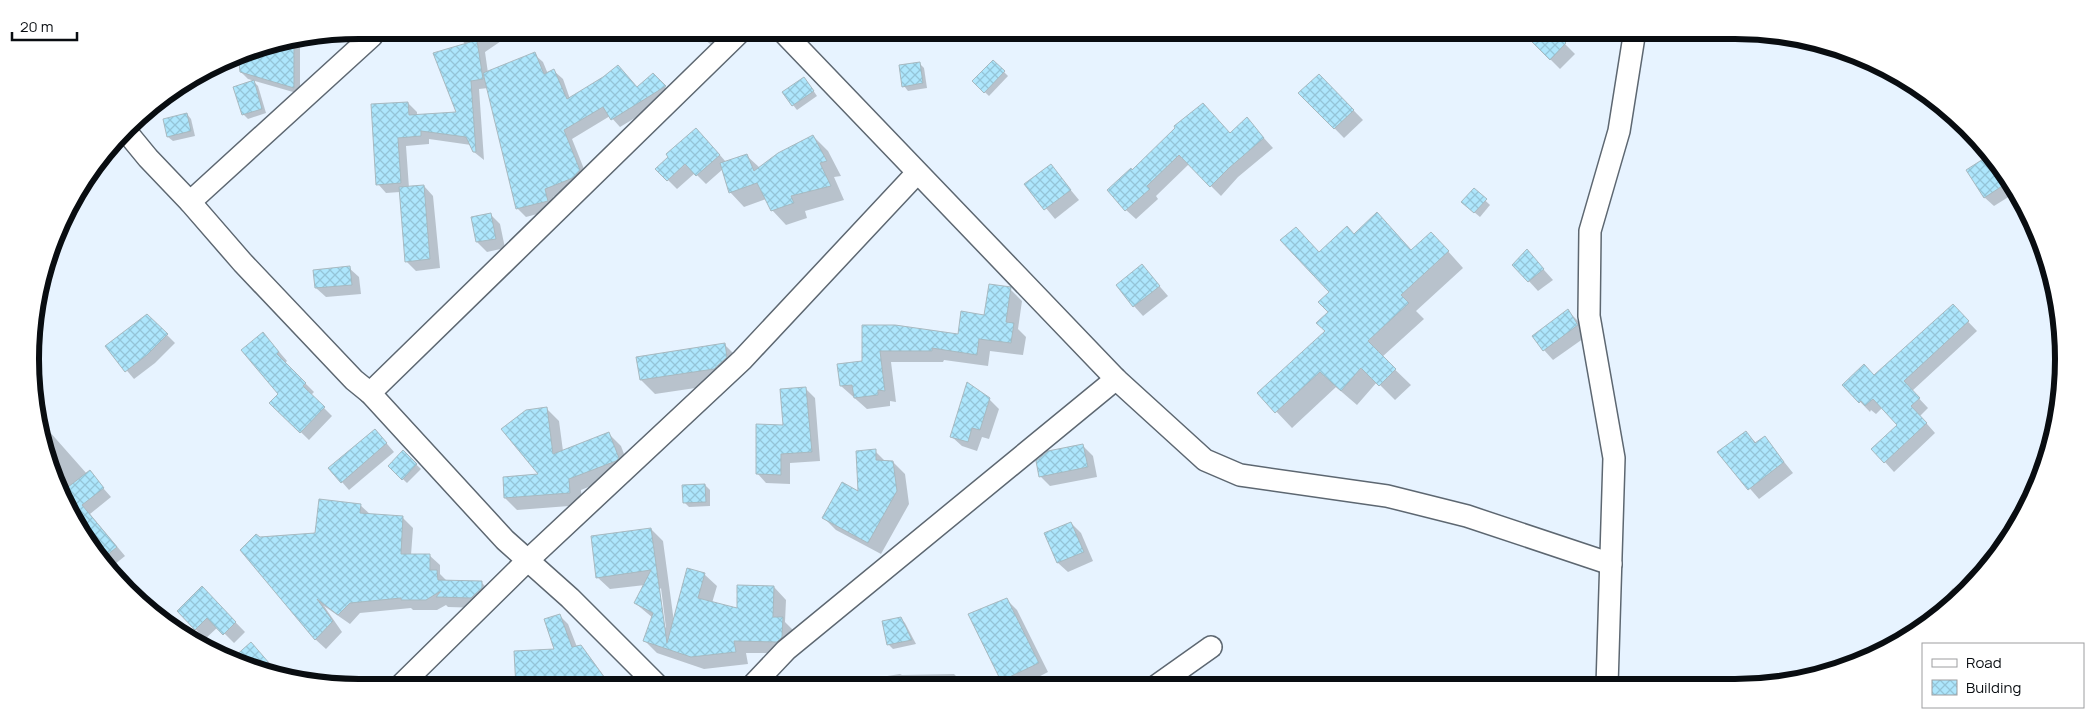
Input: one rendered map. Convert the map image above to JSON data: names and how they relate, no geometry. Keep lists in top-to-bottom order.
{
  "legend": ["Road", "Building"],
  "scale_bar": "20 m"
}
